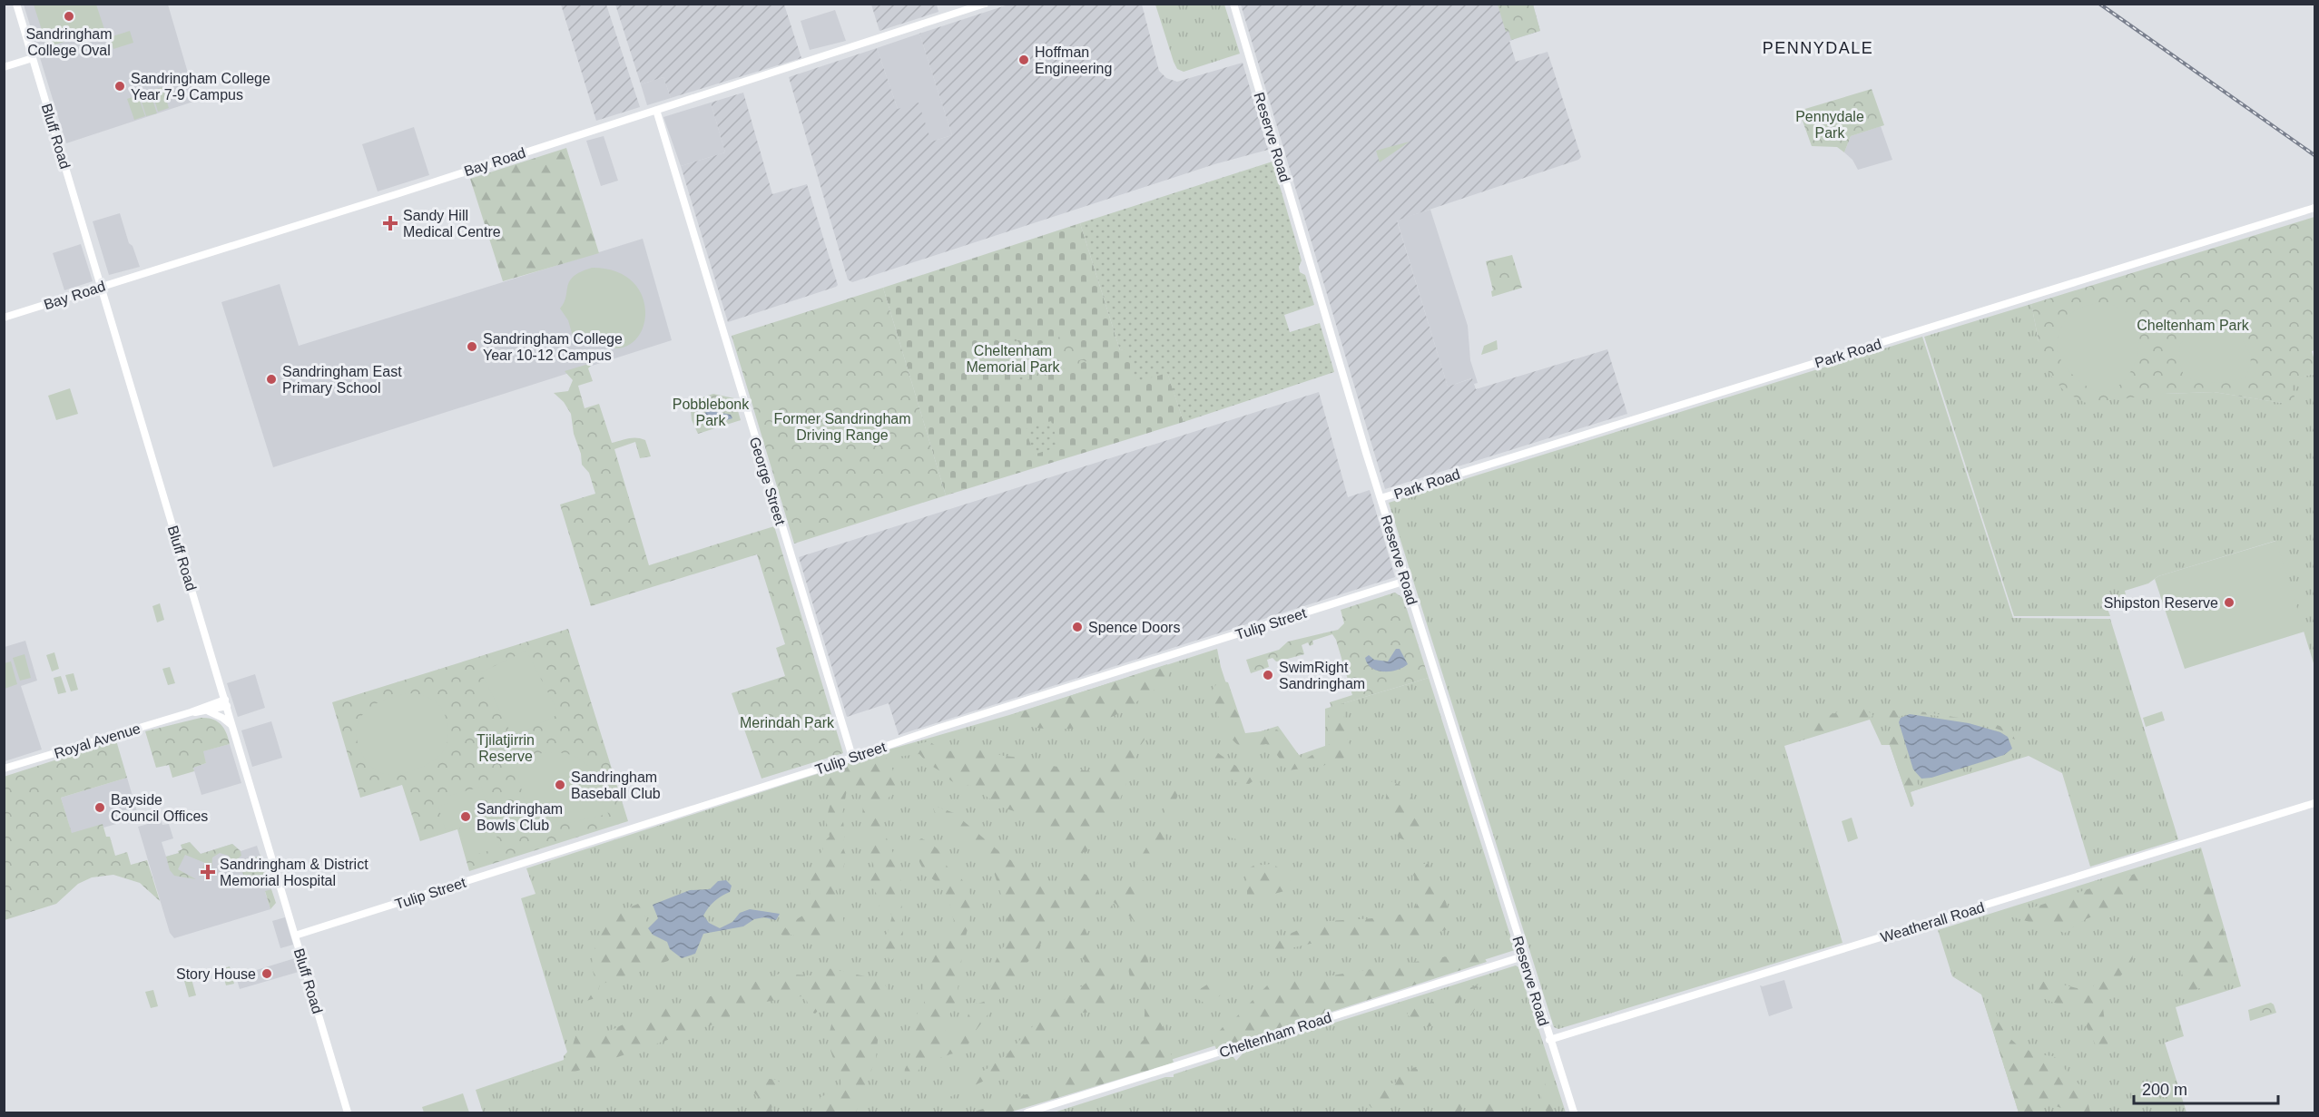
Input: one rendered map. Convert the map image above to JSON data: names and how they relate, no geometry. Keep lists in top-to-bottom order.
{
  "streets": {
    "street": [
      "Bluff Road",
      "Reserve Road",
      "Bay Road",
      "Park Road",
      "George Street",
      "Tulip Street",
      "Royal Avenue",
      "Weatherall Road",
      "Cheltenham Road"
    ]
  },
  "crossings": [
    ["Bluff Road", "Bay Road"],
    ["Bluff Road", "Tulip Street"],
    ["Bluff Road", "Royal Avenue"],
    ["Reserve Road", "Park Road"],
    ["Reserve Road", "Tulip Street"],
    ["Reserve Road", "Weatherall Road"],
    ["Reserve Road", "Cheltenham Road"],
    ["Bay Road", "George Street"],
    ["George Street", "Tulip Street"]
  ],
  "districts": ["PENNYDALE"],
  "parks": [
    "Pennydale Park",
    "Cheltenham Park",
    "Cheltenham Memorial Park",
    "Pobblebonk Park",
    "Former Sandringham Driving Range",
    "Merindah Park",
    "Tjilatjirrin Reserve"
  ],
  "places": {
    "other": [
      "Sandringham College Oval",
      "Hoffman Engineering",
      "Sandringham College Year 7-9 Campus",
      "Sandringham College Year 10-12 Campus",
      "Sandringham East Primary School",
      "Shipston Reserve",
      "Spence Doors",
      "SwimRight Sandringham",
      "Sandringham Baseball Club",
      "Bayside Council Offices",
      "Sandringham Bowls Club",
      "Story House"
    ],
    "health": ["Sandy Hill Medical Centre", "Sandringham & District Memorial Hospital"]
  },
  "scale_bar": "200 m"
}
